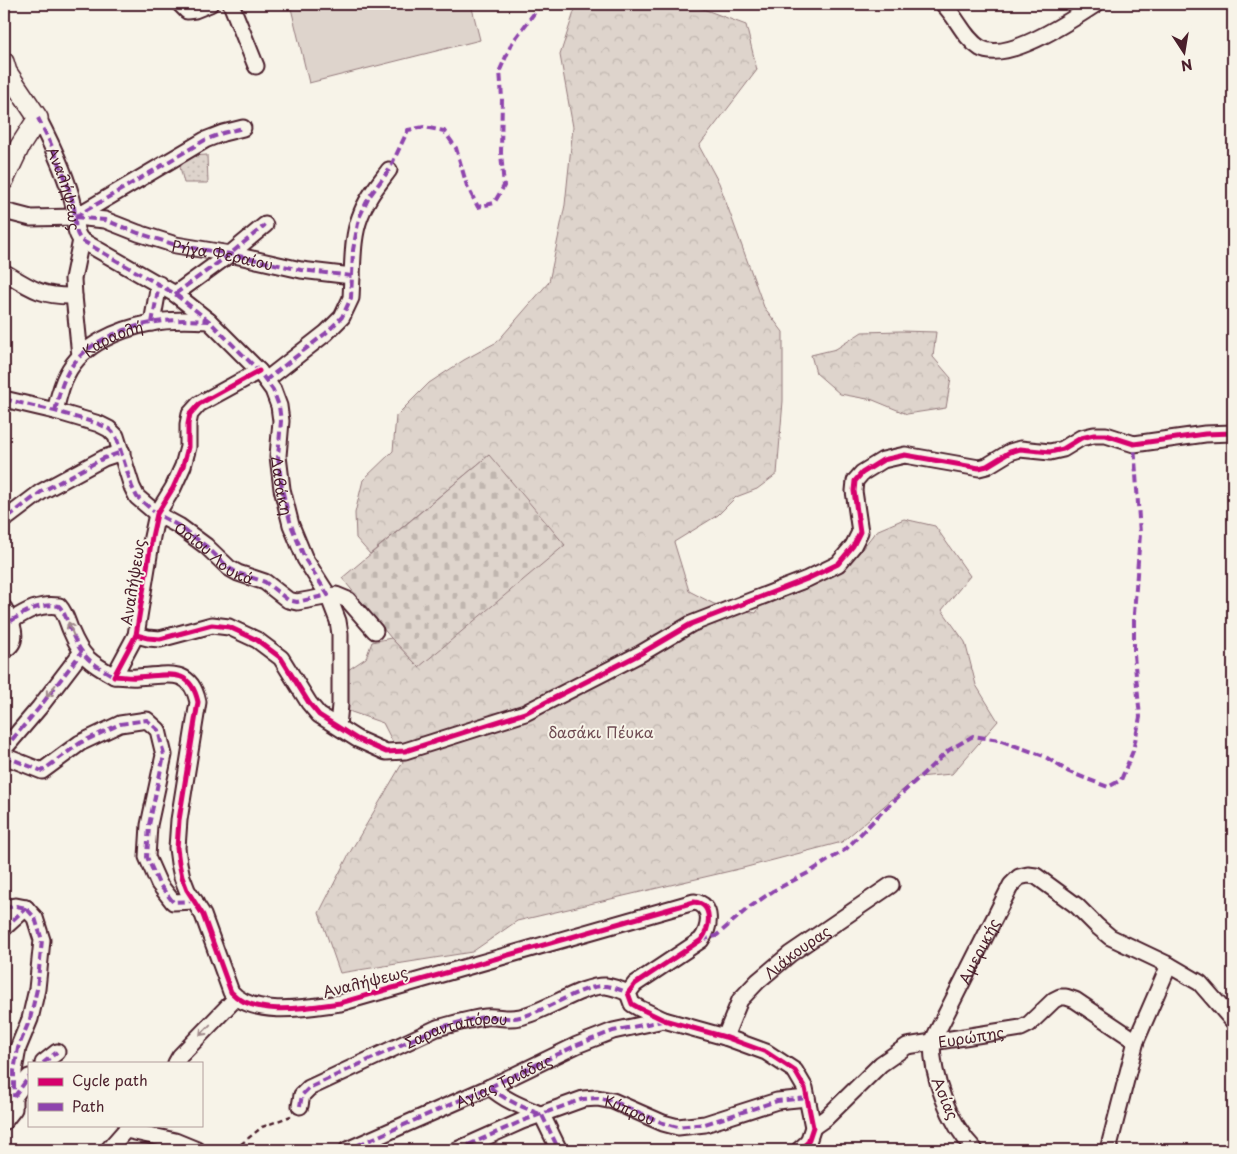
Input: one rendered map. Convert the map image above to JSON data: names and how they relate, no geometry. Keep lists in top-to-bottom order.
{
  "streets": {
    "street": [
      "Αναλήψεως",
      "Ρήγα Φεραίου",
      "Καραολή",
      "Δαβάκη",
      "Οσίου Λουκά",
      "Αμερικής",
      "Λιάκουρας",
      "Σαρανταπόρου",
      "Ευρώπης",
      "Αγίας Τριάδας",
      "Ασίας",
      "Κύπρου"
    ]
  },
  "crossings": [
    ["Αναλήψεως", "Ρήγα Φεραίου"],
    ["Αναλήψεως", "Καραολή"],
    ["Αναλήψεως", "Δαβάκη"],
    ["Αναλήψεως", "Οσίου Λουκά"],
    ["Αναλήψεως", "Σαρανταπόρου"],
    ["Καραολή", "Οσίου Λουκά"],
    ["Δαβάκη", "Οσίου Λουκά"],
    ["Αμερικής", "Ευρώπης"],
    ["Αμερικής", "Ασίας"],
    ["Ευρώπης", "Ασίας"]
  ],
  "parks": ["δασάκι Πέυκα"],
  "legend": ["Cycle path", "Path"],
  "north": "bottom"
}
